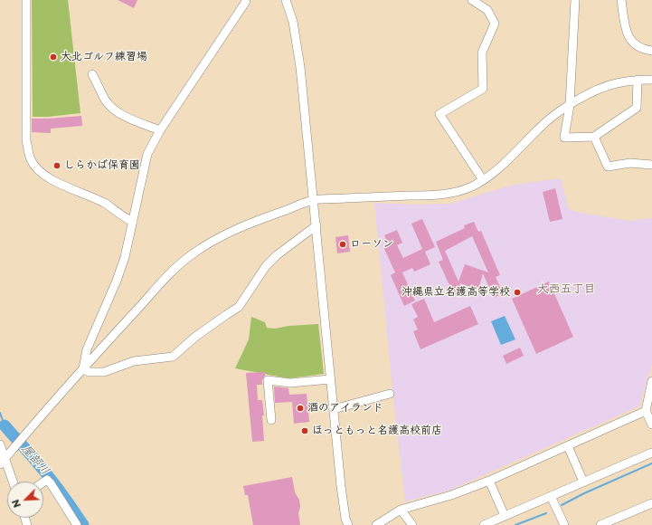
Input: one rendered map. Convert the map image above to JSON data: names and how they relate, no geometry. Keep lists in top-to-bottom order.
{
  "districts": ["大西五丁目"],
  "water": ["屋部川"],
  "places": [
    "大北ゴルフ練習場",
    "しらかば保育園",
    "ローソン",
    "沖縄県立名護高等学校",
    "酒のアイランド",
    "ほっともっと名護高校前店"
  ],
  "north": "bottom left"
}
